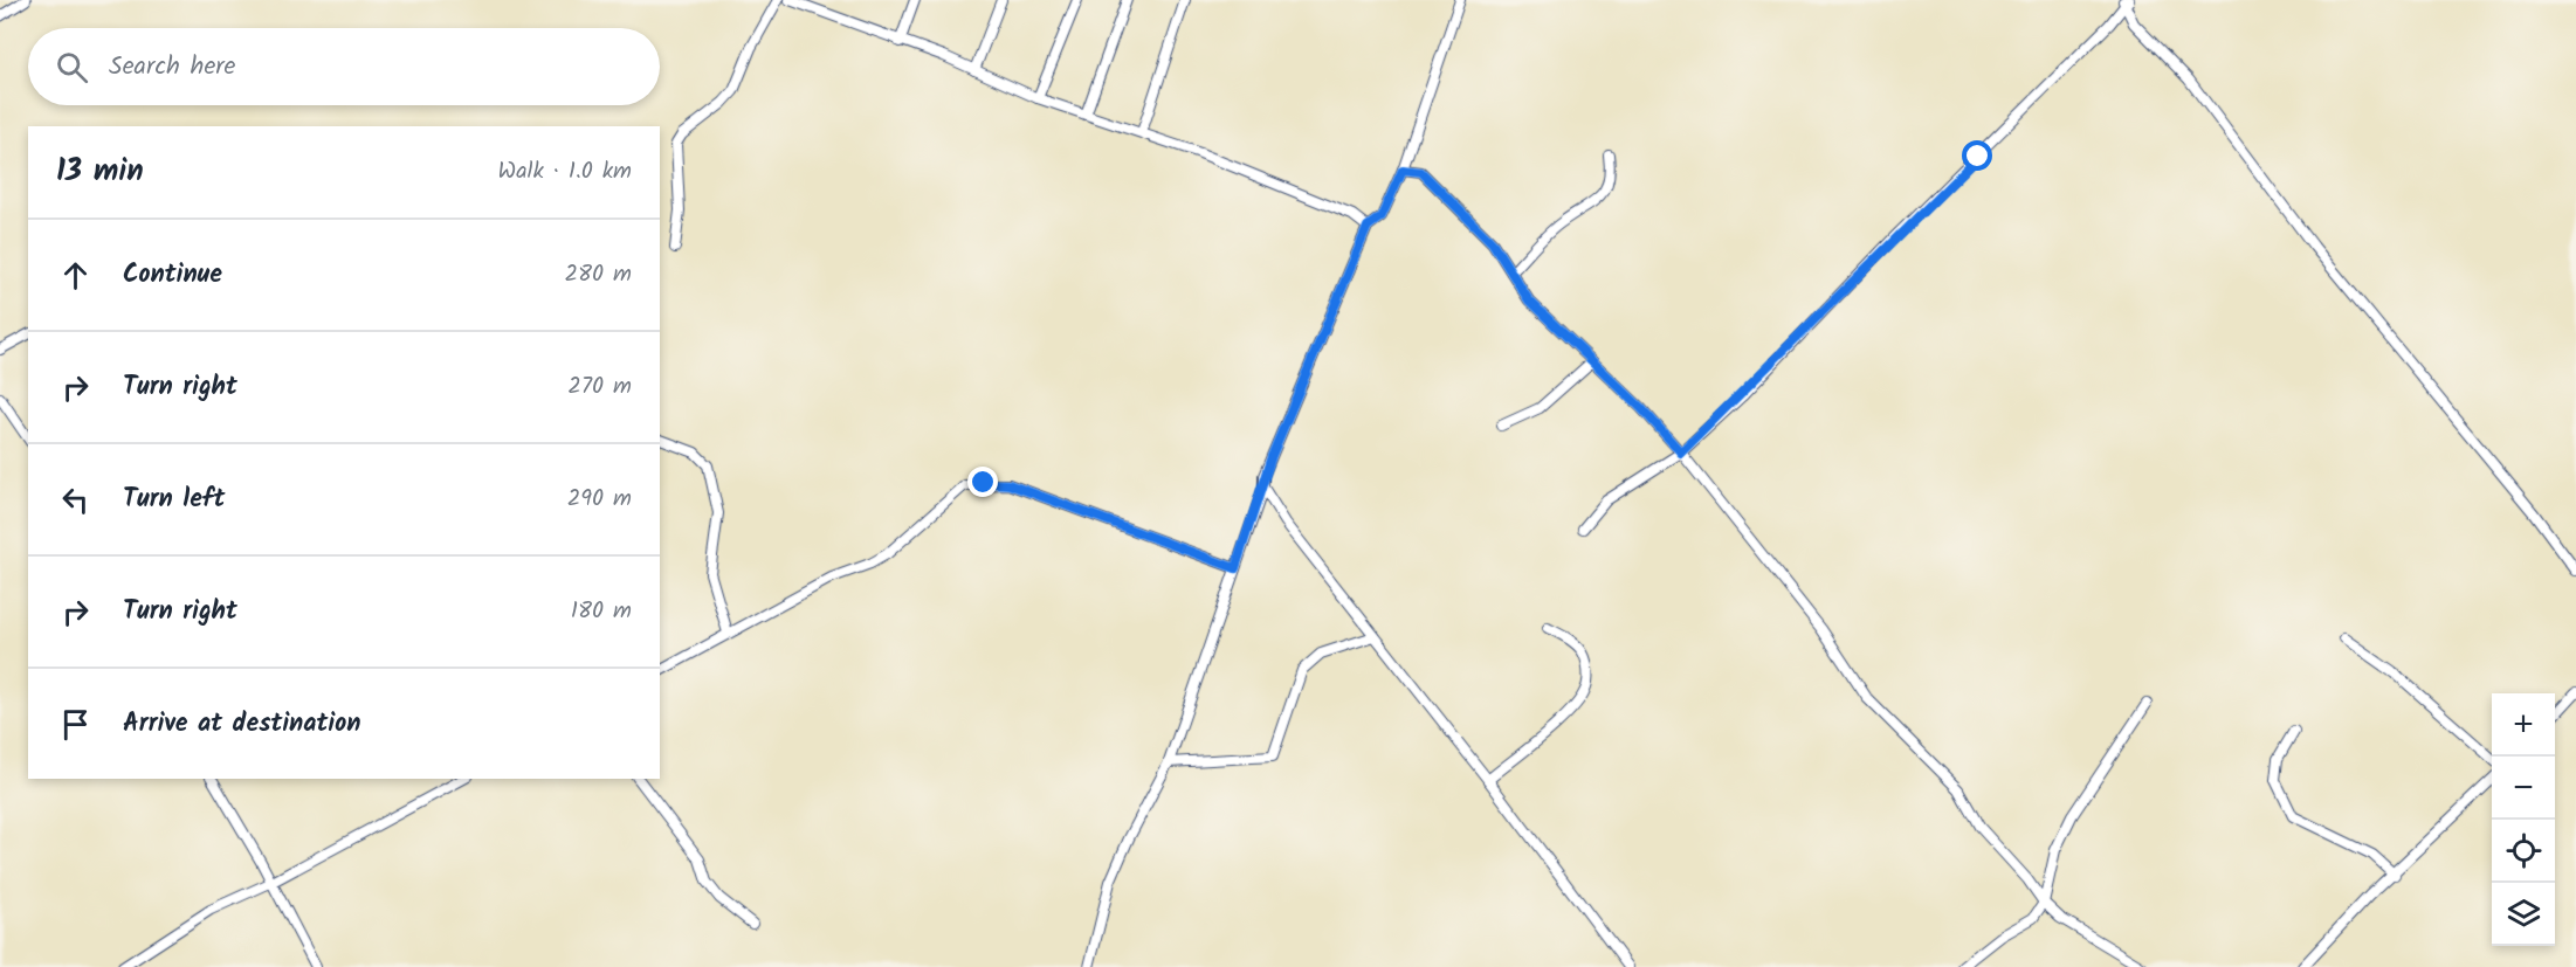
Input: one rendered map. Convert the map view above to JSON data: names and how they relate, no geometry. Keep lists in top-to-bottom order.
{
  "page": {
    "search": "Search here",
    "heading": ["13 min", "Walk · 1.0 km"],
    "list": [
      ["Continue", "280 m"],
      ["Turn right", "270 m"],
      ["Turn left", "290 m"],
      ["Turn right", "180 m"],
      "Arrive at destination"
    ],
    "map_buttons": ["+", "−"]
  }
}
